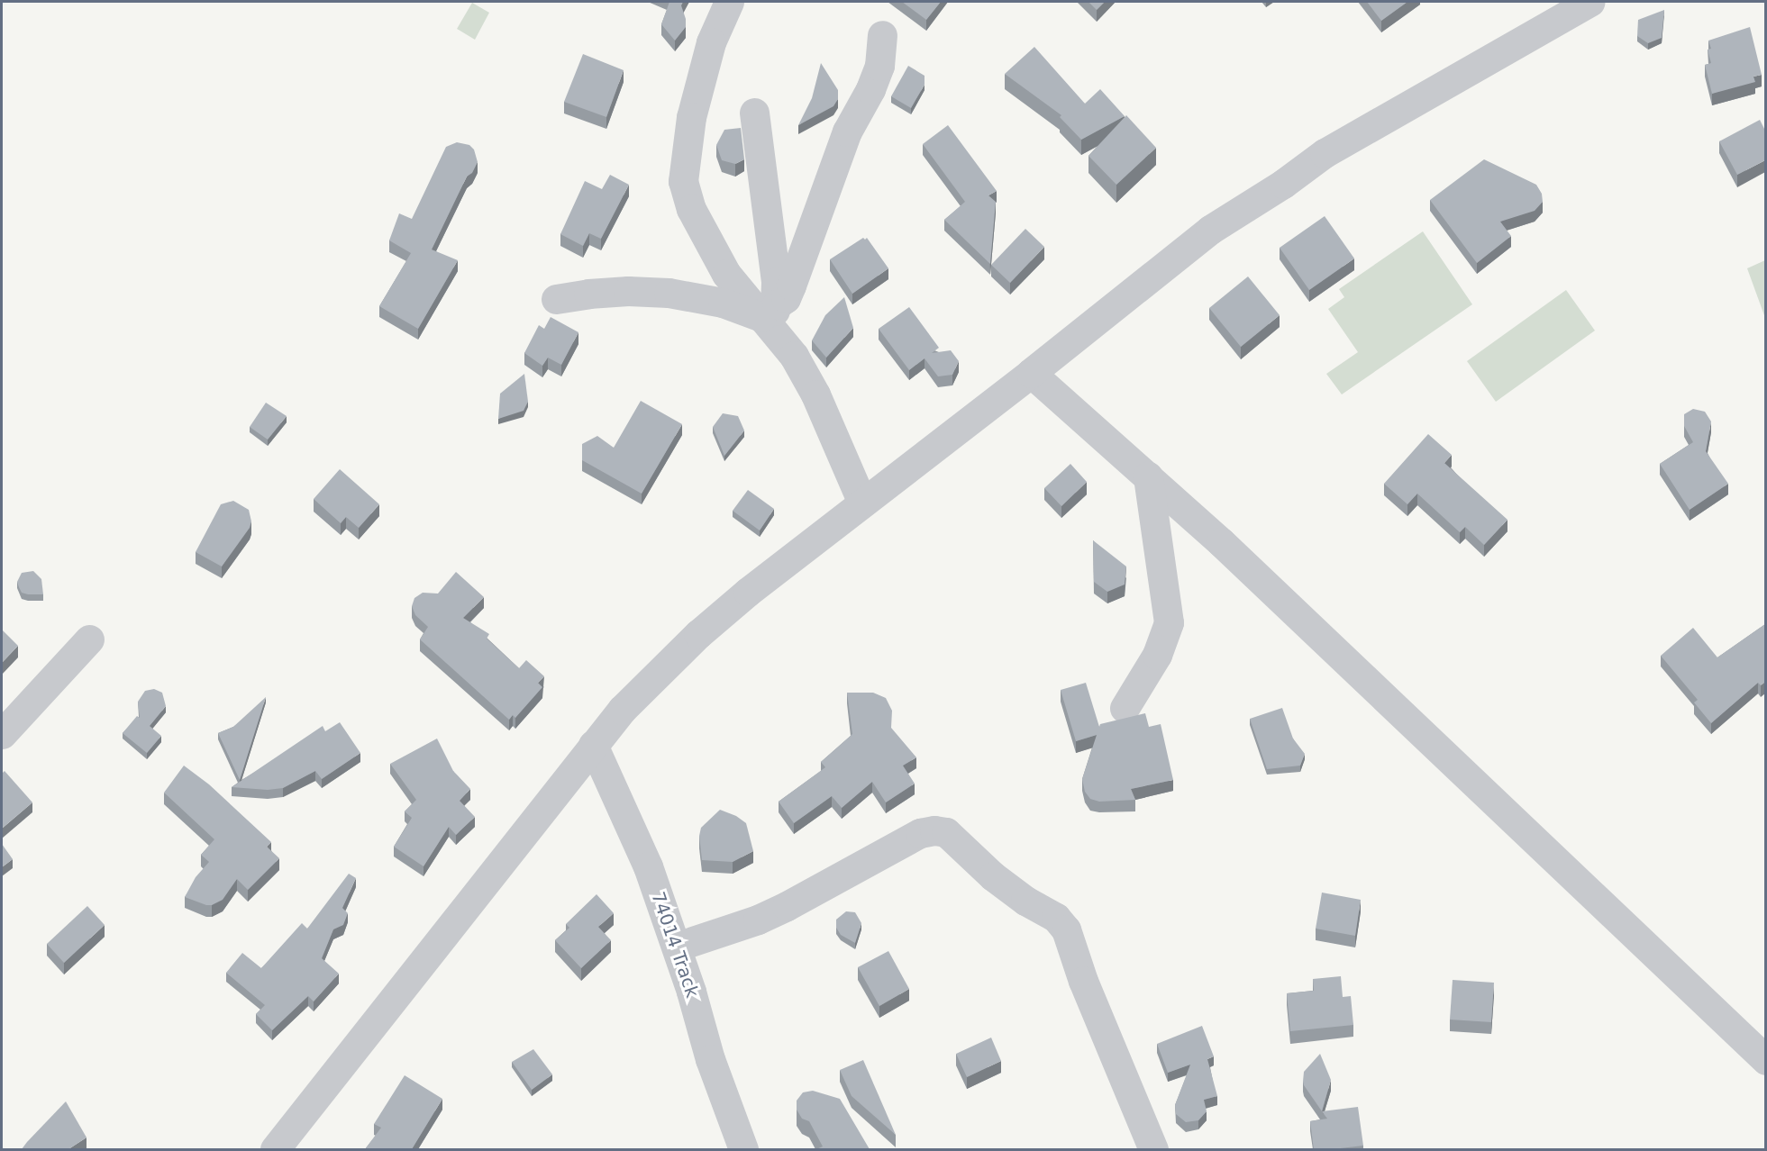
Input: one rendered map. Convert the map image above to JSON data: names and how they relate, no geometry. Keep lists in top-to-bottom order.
{
  "streets": {
    "street": ["74014 Track"]
  }
}
